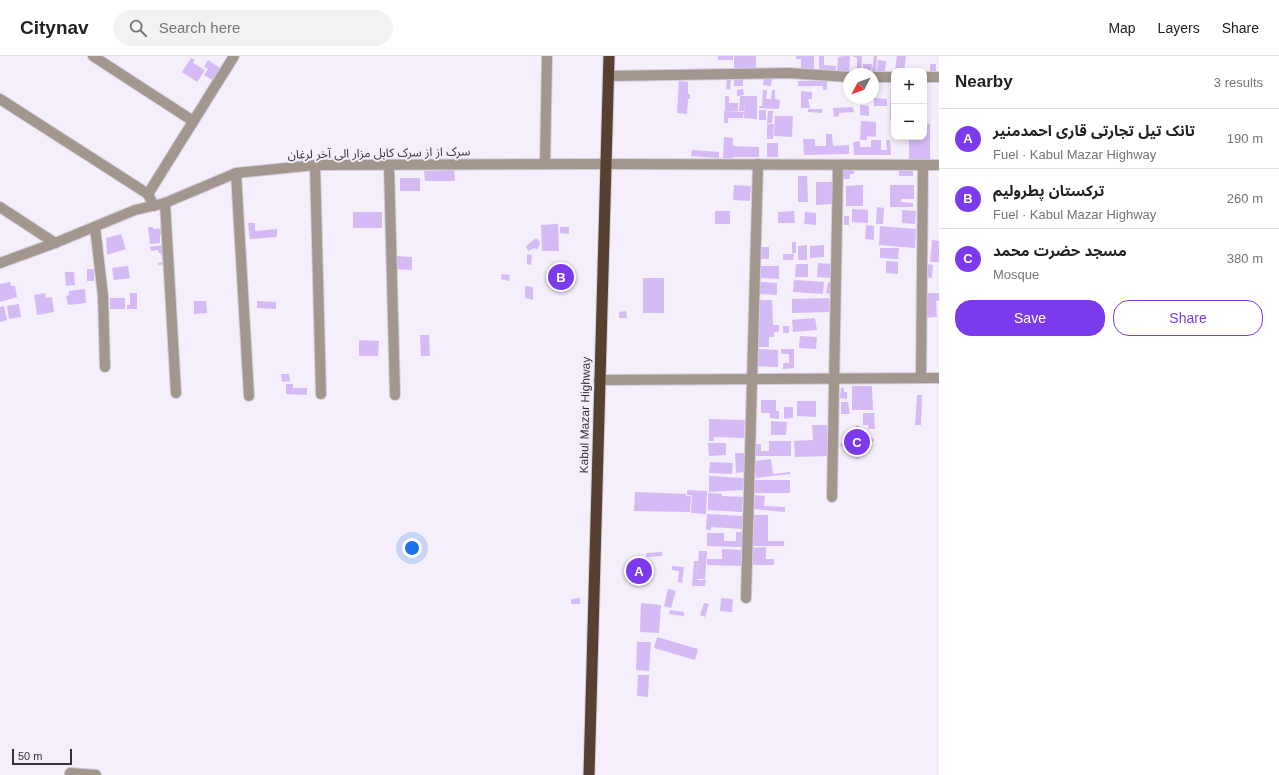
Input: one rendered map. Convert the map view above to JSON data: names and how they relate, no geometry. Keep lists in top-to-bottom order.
{
  "streets": {
    "highway": ["Kabul Mazar Highway"],
    "street": ["سرک از از سرک کابل مزار الی آخر لرغان"]
  },
  "crossings": [
    ["سرک از از سرک کابل مزار الی آخر لرغان", "Kabul Mazar Highway"]
  ],
  "scale_bar": "50 m",
  "north": "bottom left",
  "page": {
    "header": "Citynav",
    "search": "Search here",
    "nav": ["Map", "Layers", "Share"],
    "heading": ["Nearby", "3 results"],
    "map_buttons": ["+", "−"],
    "list": [
      {
        "mark": "A",
        "name": "تانک تیل تجارتی قاری احمدمنیر",
        "note": "Fuel · Kabul Mazar Highway",
        "value": "190 m"
      },
      {
        "mark": "B",
        "name": "ترکستان پطرولیم",
        "note": "Fuel · Kabul Mazar Highway",
        "value": "260 m"
      },
      {
        "mark": "C",
        "name": "مسجد حضرت محمد",
        "note": "Mosque",
        "value": "380 m"
      }
    ],
    "pins": ["B", "C", "A"],
    "buttons": ["Save", "Share"],
    "scale": "50 m"
  }
}
